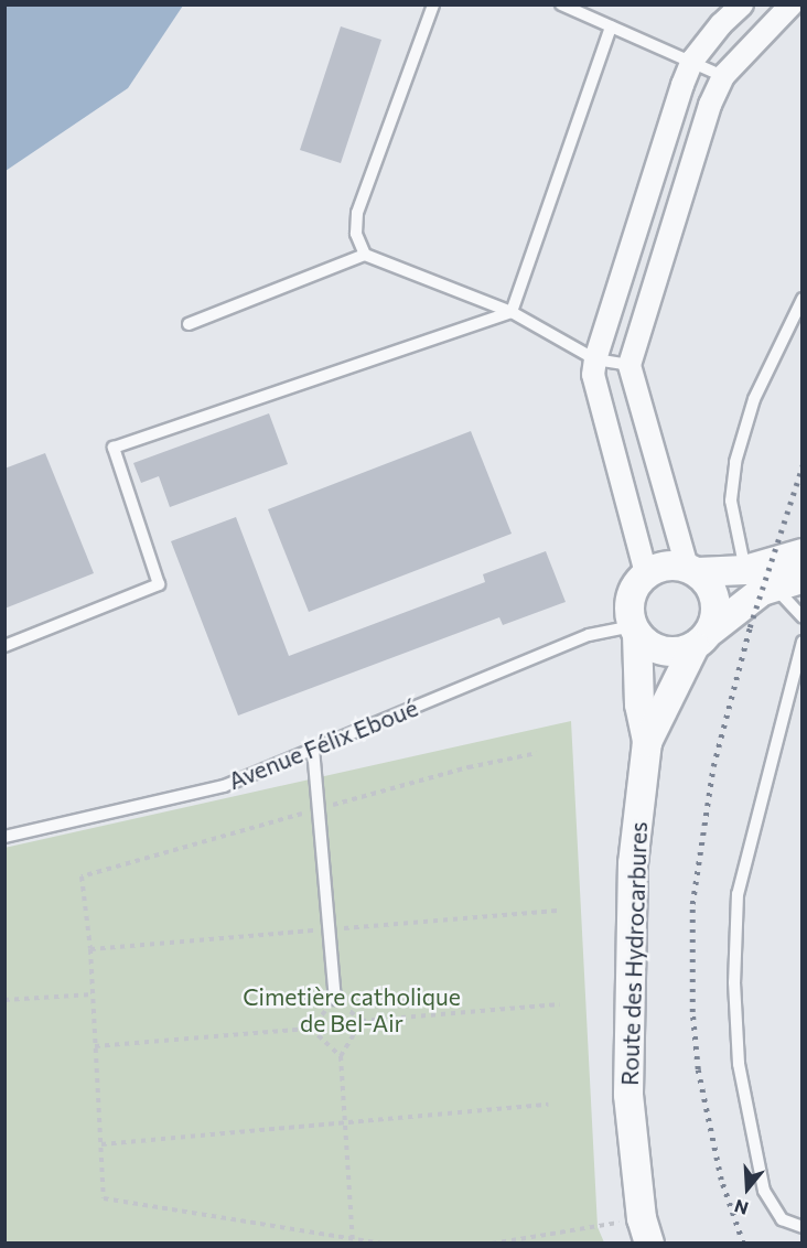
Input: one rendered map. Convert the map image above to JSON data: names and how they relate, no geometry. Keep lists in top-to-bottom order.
{
  "streets": {
    "street": ["Route des Hydrocarbures"],
    "lane": ["Avenue Félix Eboué"]
  },
  "crossings": [
    ["Avenue Félix Eboué", "Route des Hydrocarbures"]
  ],
  "parks": ["Cimetière catholique de Bel-Air"],
  "north": "bottom"
}
